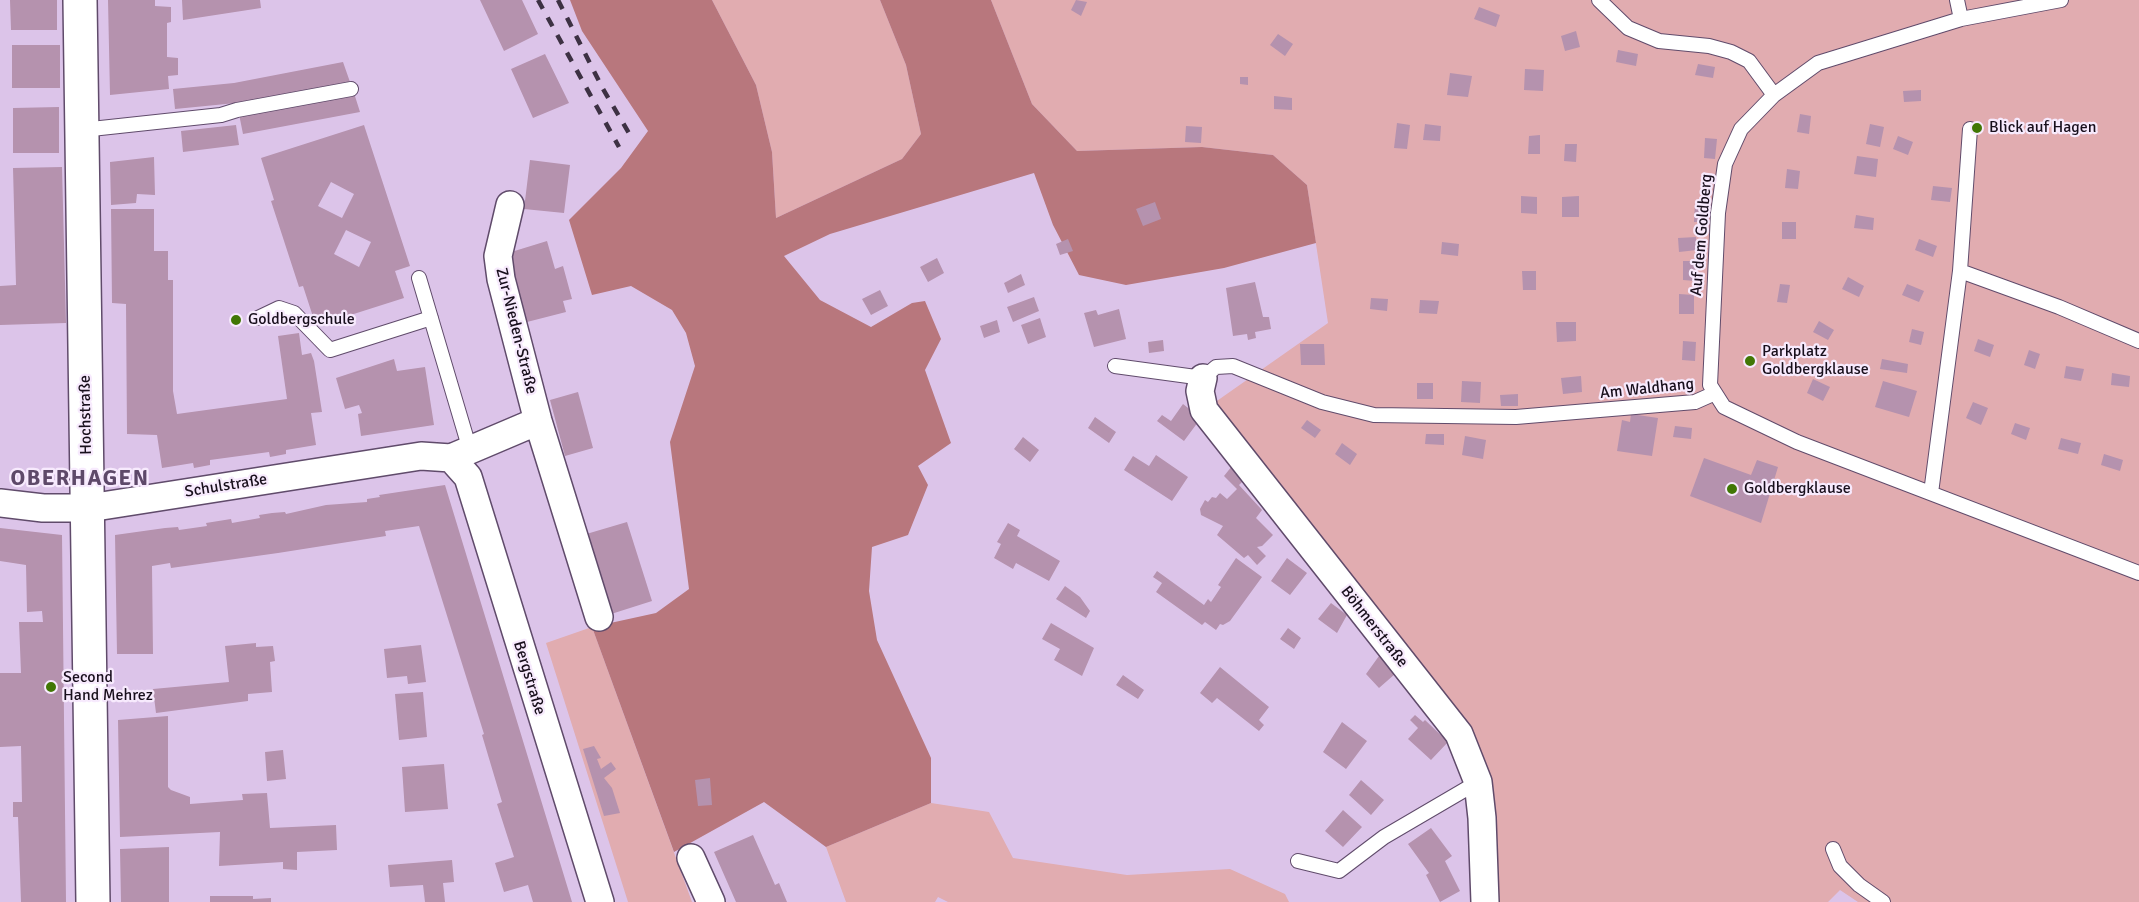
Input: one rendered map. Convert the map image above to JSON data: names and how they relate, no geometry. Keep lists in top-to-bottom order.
{
  "streets": {
    "street": [
      "Zur-Nieden-Straße",
      "Hochstraße",
      "Schulstraße",
      "Böhmerstraße",
      "Bergstraße"
    ],
    "lane": ["Auf dem Goldberg", "Am Waldhang"]
  },
  "crossings": [
    ["Auf dem Goldberg", "Am Waldhang"],
    ["Am Waldhang", "Böhmerstraße"],
    ["Hochstraße", "Schulstraße"],
    ["Schulstraße", "Bergstraße"]
  ],
  "districts": ["OBERHAGEN"],
  "places": [
    "Blick auf Hagen",
    "Goldbergschule",
    "Parkplatz Goldbergklause",
    "Goldbergklause",
    "Second Hand Mehrez"
  ]
}
